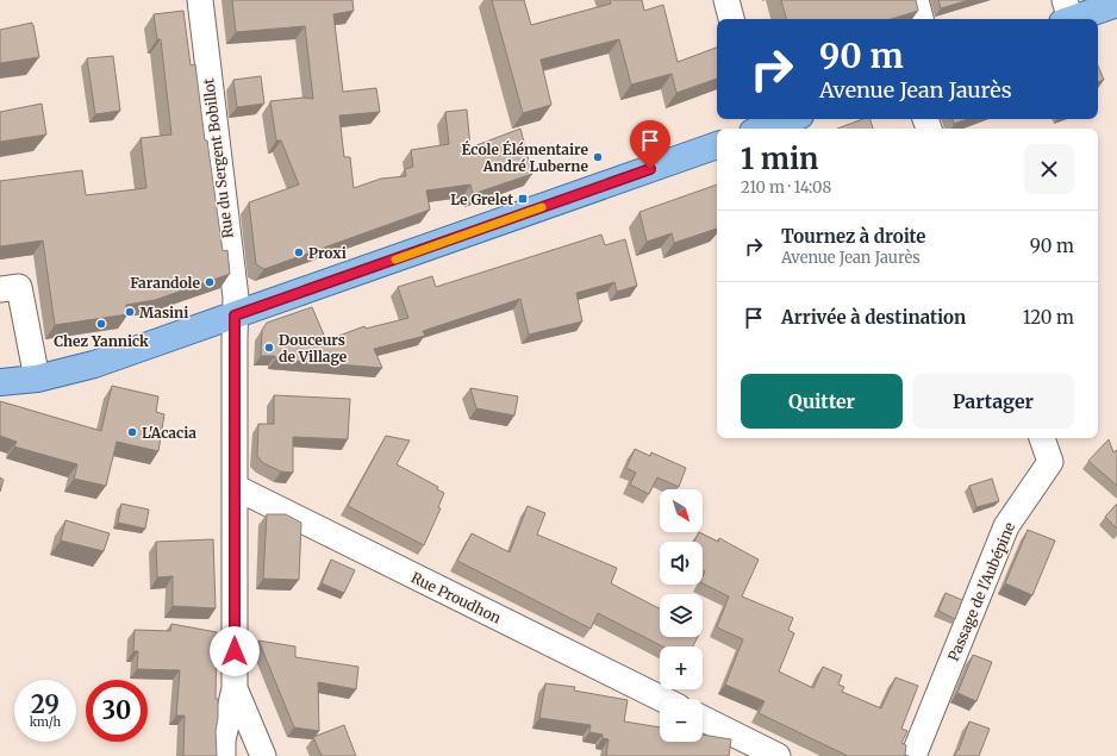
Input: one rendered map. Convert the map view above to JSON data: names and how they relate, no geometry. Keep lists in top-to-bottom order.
{
  "streets": {
    "street": ["Rue du Sergent Bobillot", "Passage de l'Aubépine", "Rue Proudhon"]
  },
  "crossings": [
    ["Rue du Sergent Bobillot", "Rue Proudhon"]
  ],
  "places": {
    "other": [
      "École Élémentaire André Luberne",
      "Proxi",
      "Farandole",
      "Masini",
      "Chez Yannick",
      "Douceurs de Village",
      "L'Acacia"
    ],
    "transit": ["Le Grelet"]
  },
  "north": "bottom right",
  "page": {
    "turn": ["90 m", "Avenue Jean Jaurès"],
    "heading": ["1 min", "210 m · 14:08"],
    "list": [
      {
        "name": "Tournez à droite",
        "note": "Avenue Jean Jaurès",
        "value": "90 m"
      },
      {
        "name": "Arrivée à destination",
        "value": "120 m"
      }
    ],
    "buttons": ["Quitter", "Partager"],
    "map_buttons": ["+", "−"],
    "speed": "29 km/h",
    "limit": "30"
  }
}
